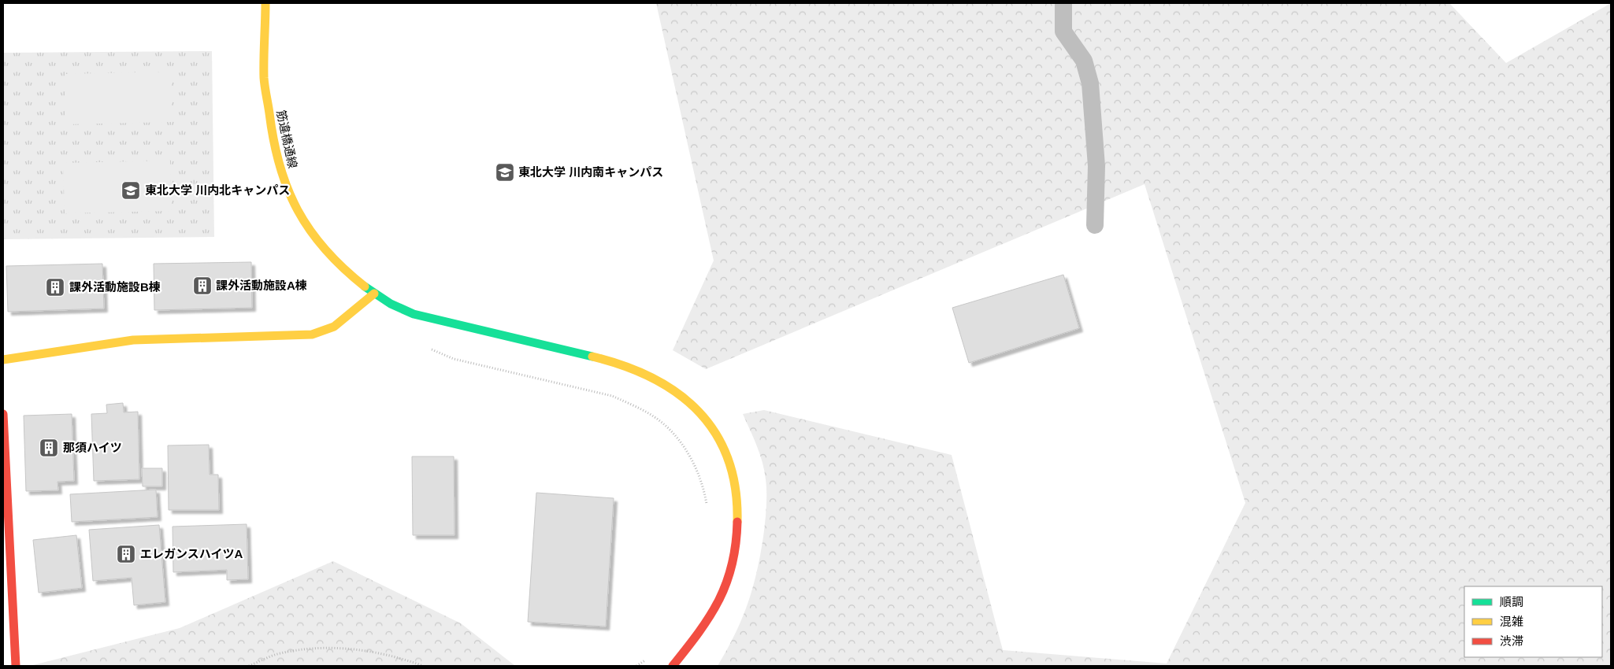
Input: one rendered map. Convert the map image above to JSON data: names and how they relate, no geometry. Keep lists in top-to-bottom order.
{
  "streets": {
    "street": ["筋違橋通線"]
  },
  "places": {
    "school or university": ["東北大学 川内南キャンパス", "東北大学 川内北キャンパス"],
    "building": [
      "課外活動施設A棟",
      "課外活動施設B棟",
      "那須ハイツ",
      "エレガンスハイツA"
    ]
  },
  "legend": ["順調", "混雑", "渋滞"]
}
